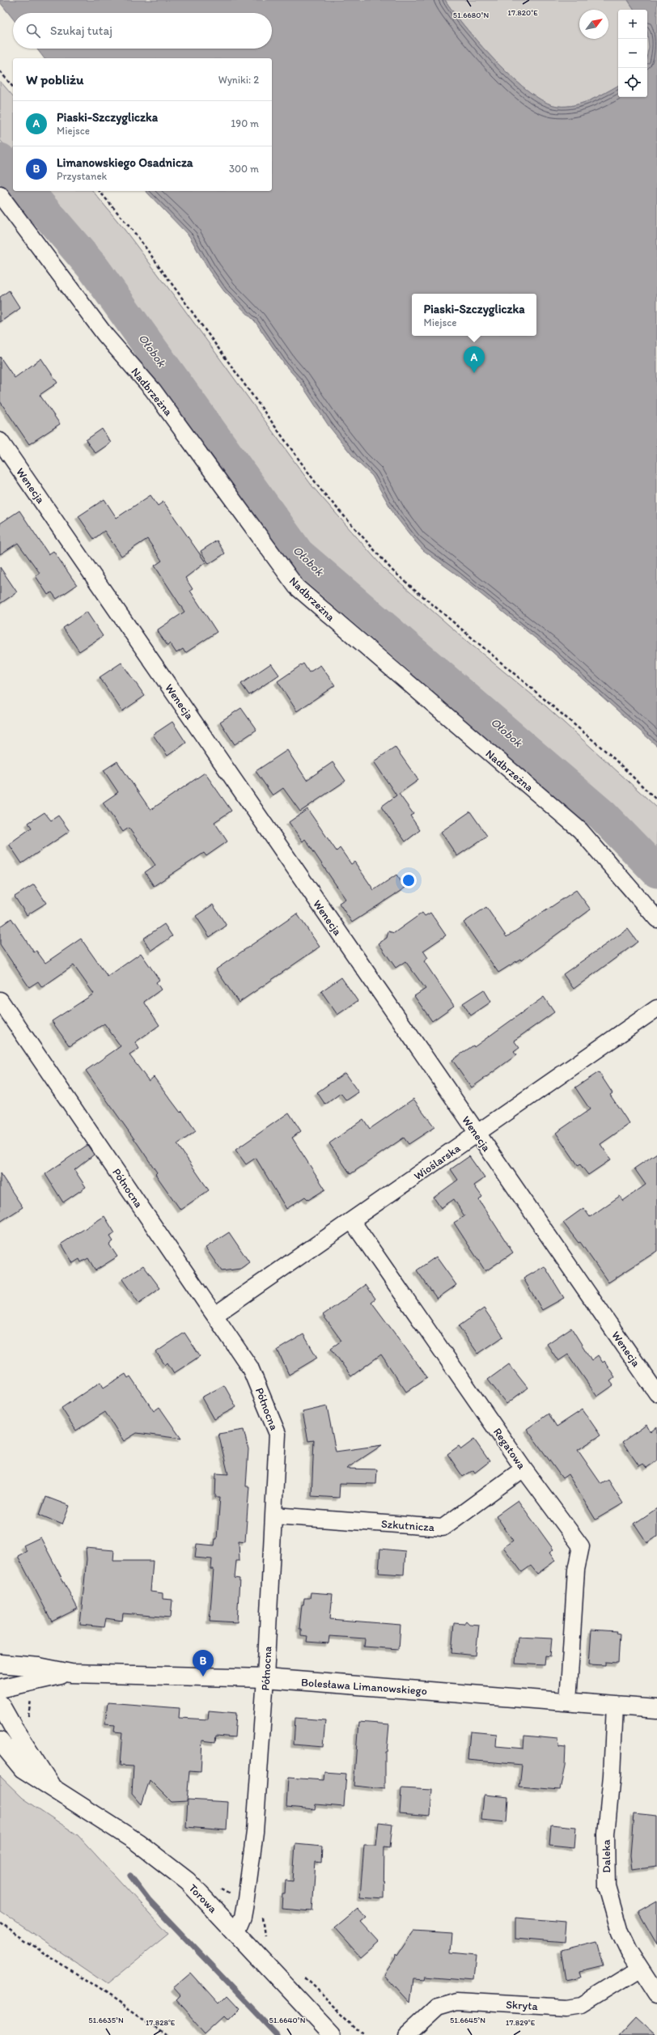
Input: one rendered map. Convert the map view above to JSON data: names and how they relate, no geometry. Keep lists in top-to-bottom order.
{
  "streets": {
    "street": [
      "Nadbrzeżna",
      "Wenecja",
      "Wioślarska",
      "Północna",
      "Regatowa",
      "Szkutnicza",
      "Bolesława Limanowskiego",
      "Daleka",
      "Torowa",
      "Skryta"
    ]
  },
  "crossings": [
    ["Wenecja", "Wioślarska"],
    ["Wioślarska", "Północna"],
    ["Wioślarska", "Regatowa"],
    ["Północna", "Szkutnicza"],
    ["Północna", "Bolesława Limanowskiego"],
    ["Północna", "Torowa"],
    ["Regatowa", "Szkutnicza"],
    ["Regatowa", "Bolesława Limanowskiego"],
    ["Bolesława Limanowskiego", "Daleka"],
    ["Daleka", "Skryta"]
  ],
  "water": ["Ołobok"],
  "north": "top right",
  "page": {
    "map_buttons": ["+", "−"],
    "search": "Szukaj tutaj",
    "heading": ["W pobliżu", "Wyniki: 2"],
    "list": [
      {
        "mark": "A",
        "name": "Piaski-Szczygliczka",
        "note": "Miejsce",
        "value": "190 m"
      },
      {
        "mark": "B",
        "name": "Limanowskiego Osadnicza",
        "note": "Przystanek",
        "value": "300 m"
      }
    ],
    "popup": ["Piaski-Szczygliczka", "Miejsce"],
    "pins": ["A", "B"]
  },
  "coordinates": [
    "17.820°E",
    "51.6680°N",
    "51.6635°N",
    "51.6640°N",
    "51.6645°N",
    "17.828°E",
    "17.829°E"
  ]
}
